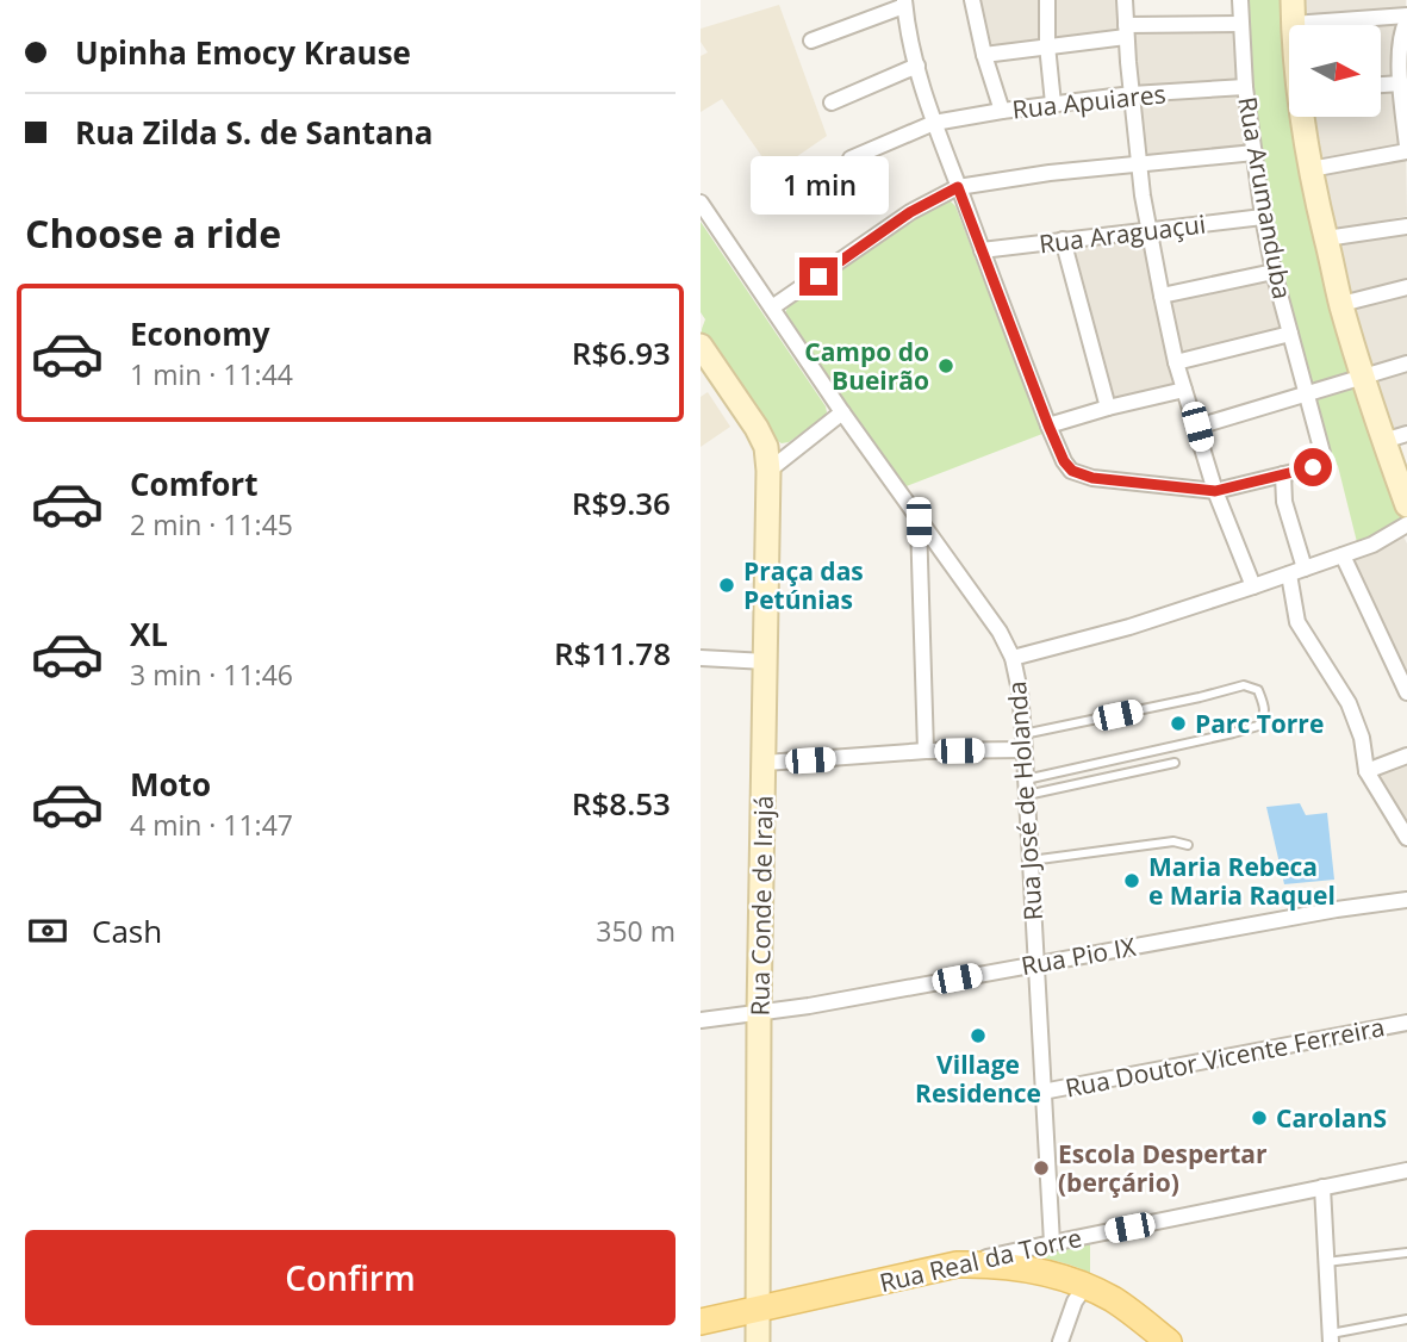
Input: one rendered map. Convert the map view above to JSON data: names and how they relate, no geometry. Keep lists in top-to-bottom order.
{
  "streets": {
    "main road": ["Rua Conde de Irajá", "Rua Real da Torre"],
    "street": [
      "Rua Apuiares",
      "Rua Arumanduba",
      "Rua Araguaçui",
      "Rua José de Holanda",
      "Rua Pio IX",
      "Rua Doutor Vicente Ferreira"
    ]
  },
  "crossings": [
    ["Rua Apuiares", "Rua Arumanduba"],
    ["Rua Arumanduba", "Rua Araguaçui"],
    ["Rua José de Holanda", "Rua Pio IX"],
    ["Rua José de Holanda", "Rua Doutor Vicente Ferreira"],
    ["Rua José de Holanda", "Rua Real da Torre"],
    ["Rua Conde de Irajá", "Rua Pio IX"],
    ["Rua Conde de Irajá", "Rua Real da Torre"]
  ],
  "places": [
    "Campo do Bueirão",
    "Praça das Petúnias",
    "Parc Torre",
    "Maria Rebeca e Maria Raquel",
    "Village Residence",
    "CarolanS",
    "Escola Despertar (berçário)"
  ],
  "north": "right",
  "page": {
    "banner": ["Upinha Emocy Krause", "Rua Zilda S. de Santana"],
    "bubble": "1 min",
    "heading": "Choose a ride",
    "list": [
      {
        "name": "Economy",
        "note": "1 min · 11:44",
        "value": "R$6.93"
      },
      {
        "name": "Comfort",
        "note": "2 min · 11:45",
        "value": "R$9.36"
      },
      {
        "name": "XL",
        "note": "3 min · 11:46",
        "value": "R$11.78"
      },
      {
        "name": "Moto",
        "note": "4 min · 11:47",
        "value": "R$8.53"
      }
    ],
    "pay": ["Cash", "350 m"],
    "buttons": "Confirm"
  }
}
